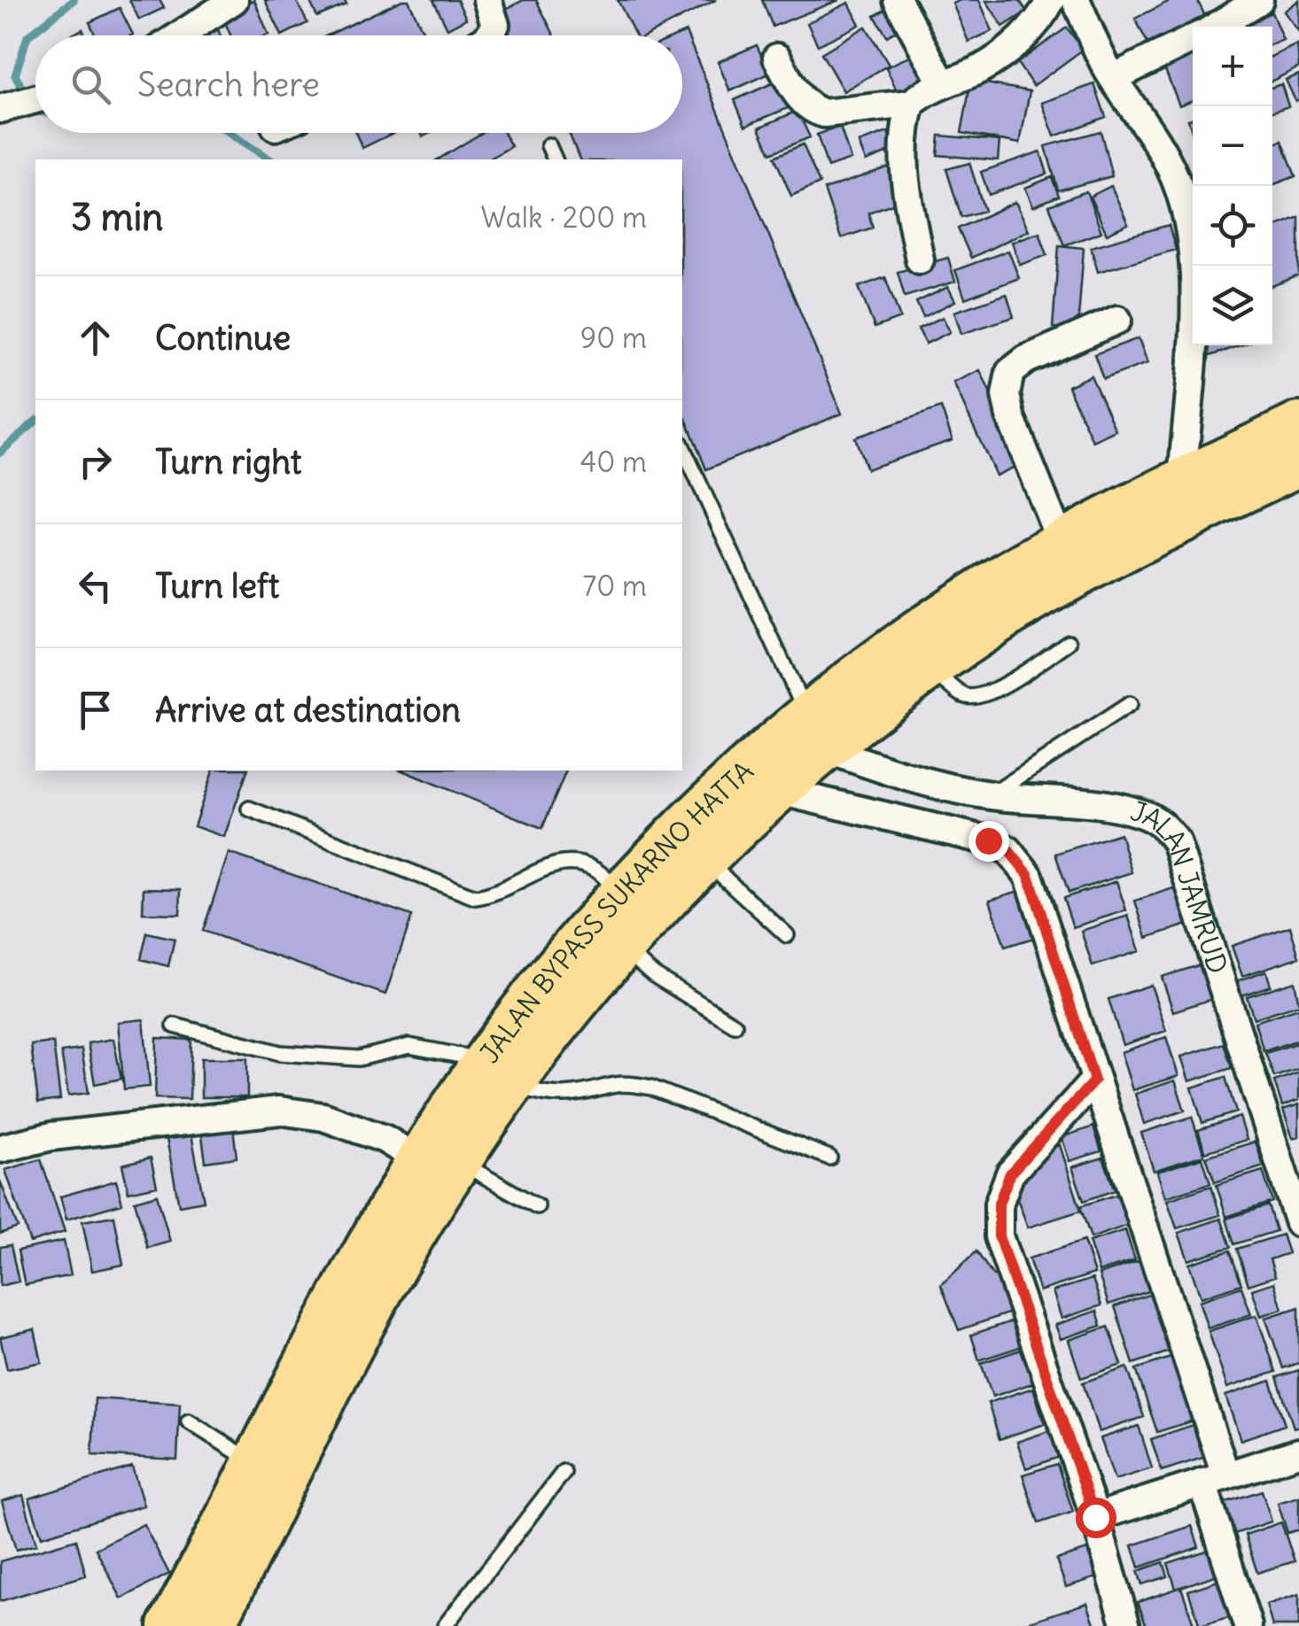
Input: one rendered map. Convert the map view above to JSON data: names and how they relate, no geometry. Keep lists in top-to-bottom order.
{
  "streets": {
    "highway": ["JALAN BYPASS SUKARNO HATTA"],
    "street": ["JALAN JAMRUD"]
  },
  "crossings": [
    ["JALAN JAMRUD", "JALAN BYPASS SUKARNO HATTA"]
  ],
  "page": {
    "map_buttons": ["+", "−"],
    "search": "Search here",
    "heading": ["3 min", "Walk · 200 m"],
    "list": [
      ["Continue", "90 m"],
      ["Turn right", "40 m"],
      ["Turn left", "70 m"],
      "Arrive at destination"
    ]
  }
}
